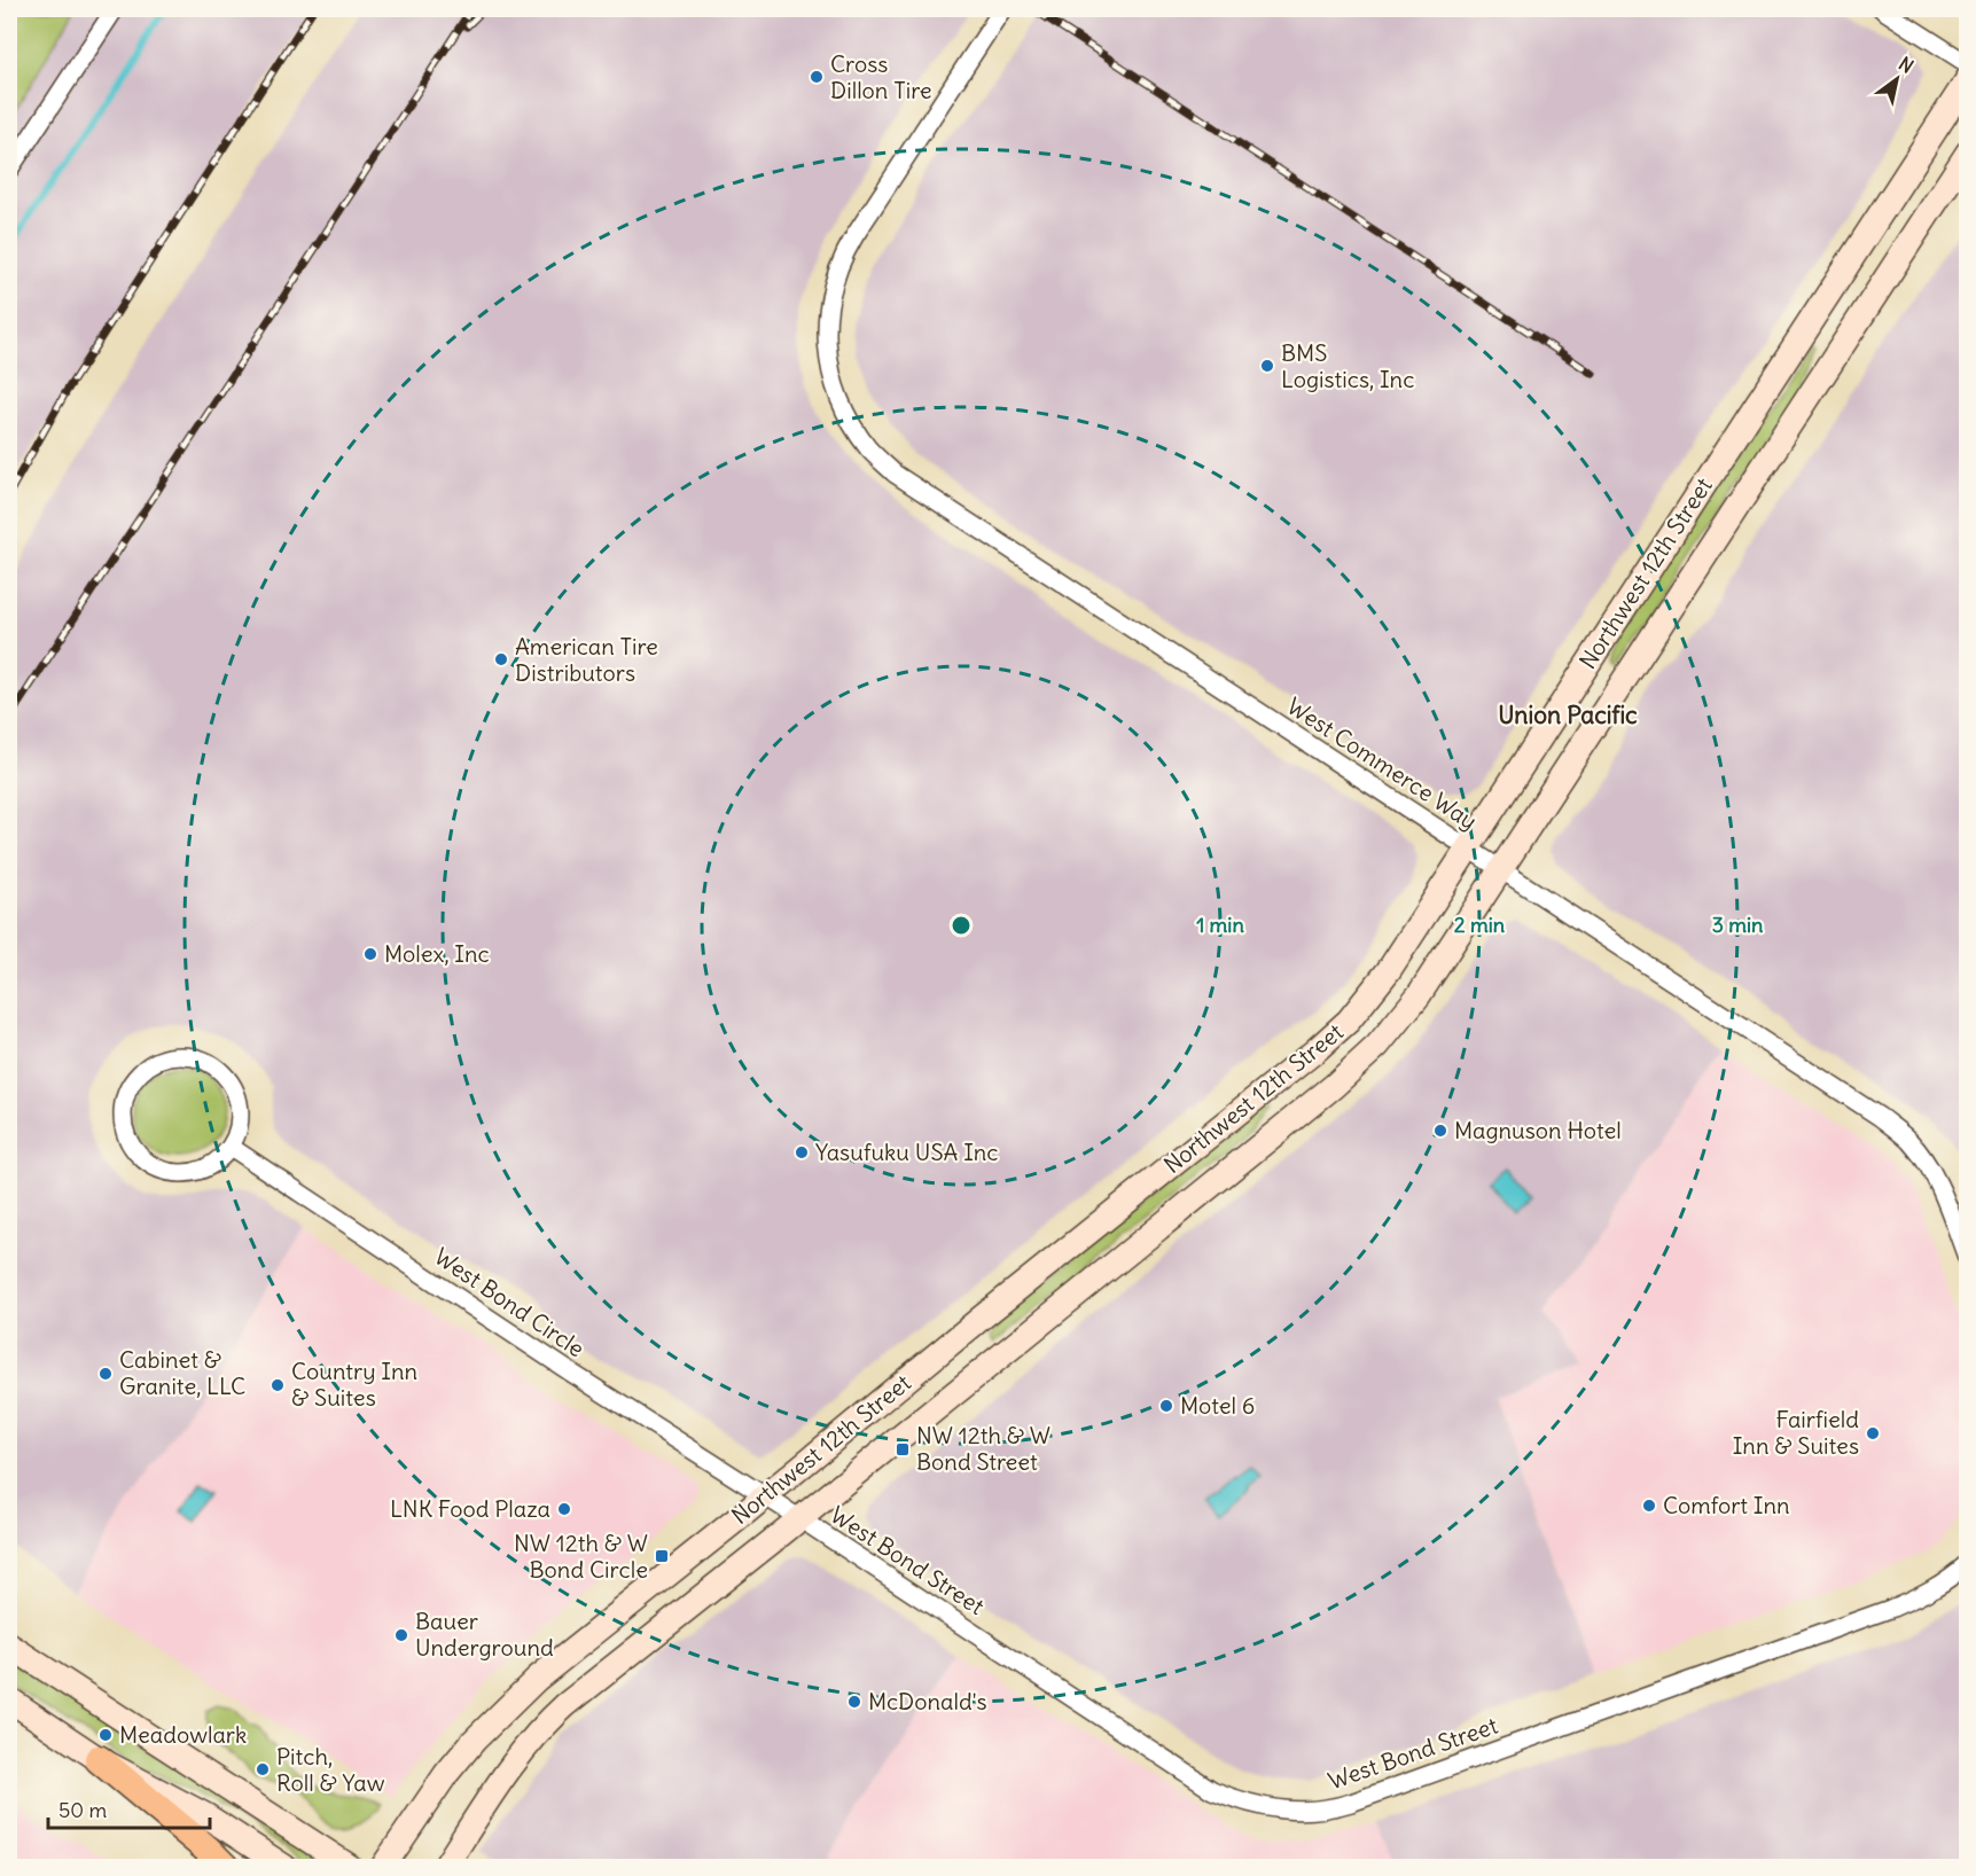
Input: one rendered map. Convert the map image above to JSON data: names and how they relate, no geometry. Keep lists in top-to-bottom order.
{
  "streets": {
    "main road": ["Northwest 12th Street"],
    "street": ["West Commerce Way", "West Bond Circle", "West Bond Street"]
  },
  "crossings": [
    ["Northwest 12th Street", "West Commerce Way"],
    ["Northwest 12th Street", "West Bond Circle"],
    ["Northwest 12th Street", "West Bond Street"],
    ["West Bond Circle", "West Bond Street"]
  ],
  "districts": ["Union Pacific"],
  "places": {
    "other": [
      "Cross Dillon Tire",
      "BMS Logistics, Inc",
      "American Tire Distributors",
      "Molex, Inc",
      "Magnuson Hotel",
      "Yasufuku USA Inc",
      "Cabinet & Granite, LLC",
      "Country Inn & Suites",
      "Motel 6",
      "Fairfield Inn & Suites",
      "Comfort Inn",
      "LNK Food Plaza",
      "Bauer Underground",
      "McDonald's",
      "Meadowlark",
      "Pitch, Roll & Yaw"
    ],
    "transit": ["NW 12th & W Bond Street", "NW 12th & W Bond Circle"]
  },
  "scale_bar": "50 m",
  "north": "top right",
  "rings": ["1 min", "2 min", "3 min"]
}
